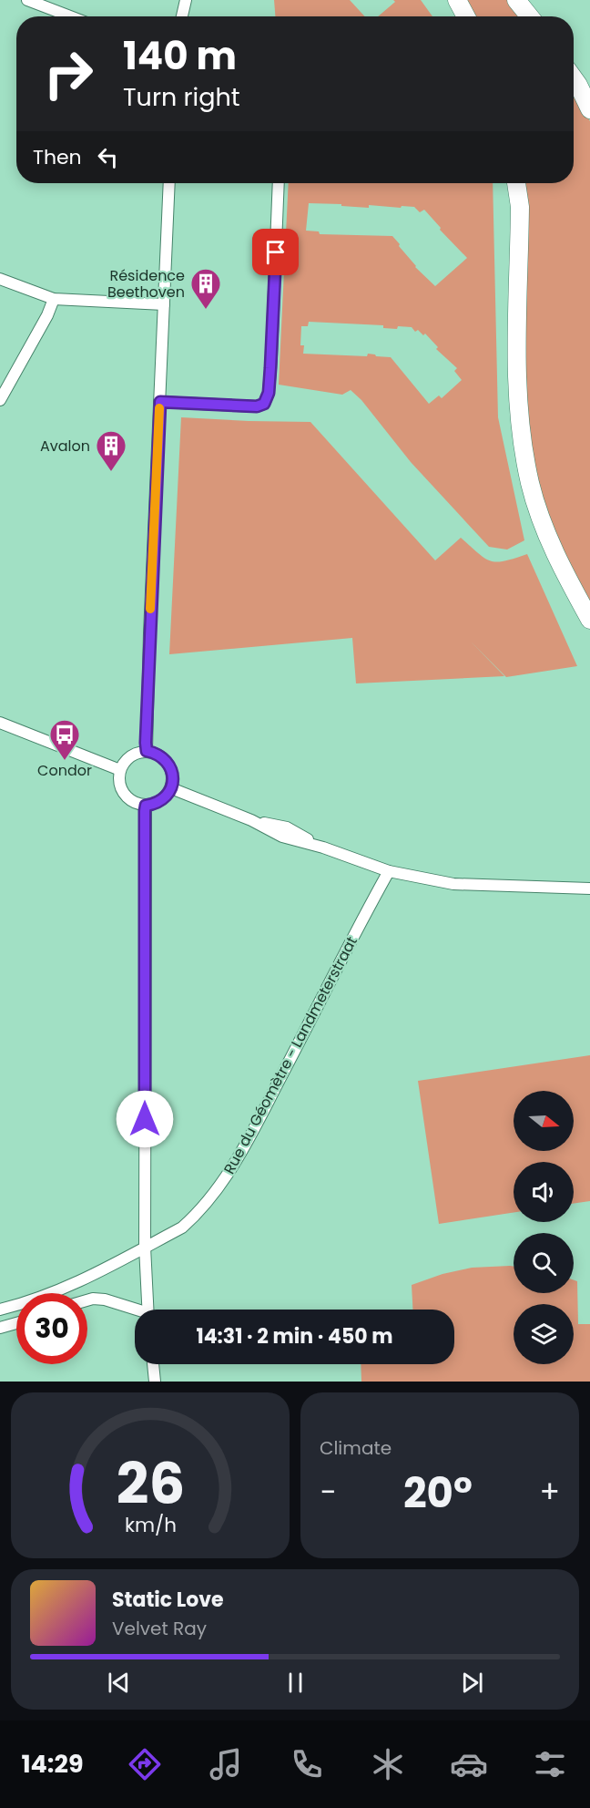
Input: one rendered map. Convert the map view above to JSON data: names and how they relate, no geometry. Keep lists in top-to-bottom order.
{
  "streets": {
    "street": ["Rue du Géomètre - Landmeterstraat"]
  },
  "places": {
    "building": ["Résidence Beethoven", "Avalon"],
    "bus stop": ["Condor"]
  },
  "north": "right",
  "page": {
    "turn": ["140 m", "Turn right"],
    "then": "Then",
    "limit": "30",
    "trip": "14:31 · 2 min · 450 m",
    "tile": "Climate",
    "heat": ["−", "20°", "+"],
    "song": ["Static Love", "Velvet Ray"],
    "tabs": "14:29",
    "gauge": ["26", "km/h"]
  }
}
